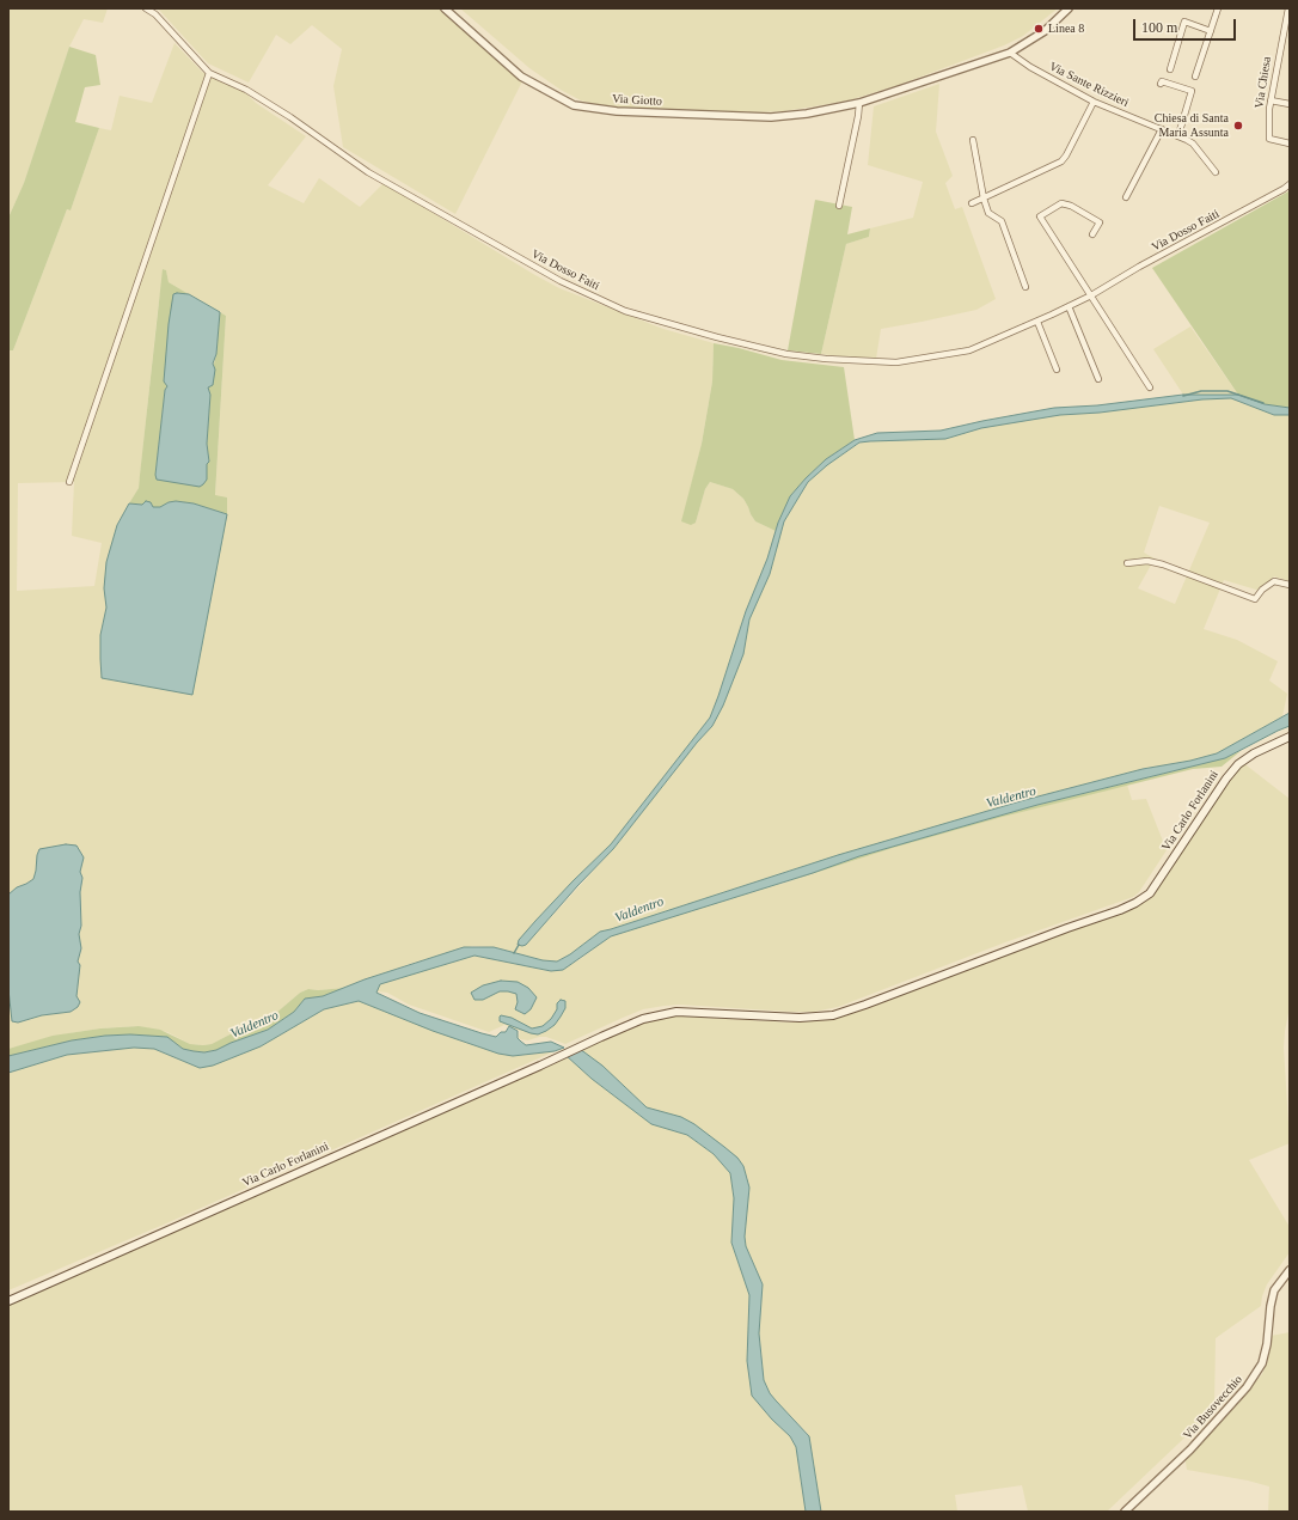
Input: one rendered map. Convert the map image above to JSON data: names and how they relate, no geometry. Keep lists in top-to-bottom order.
{
  "streets": {
    "main road": ["Via Carlo Forlanini"],
    "street": [
      "Via Chiesa",
      "Via Sante Rizzieri",
      "Via Giotto",
      "Via Dosso Faiti",
      "Via Busovecchio"
    ]
  },
  "crossings": [
    ["Via Sante Rizzieri", "Via Giotto"]
  ],
  "water": ["Valdentro"],
  "places": ["Linea 8", "Chiesa di Santa Maria Assunta"],
  "scale_bar": "100 m"
}
